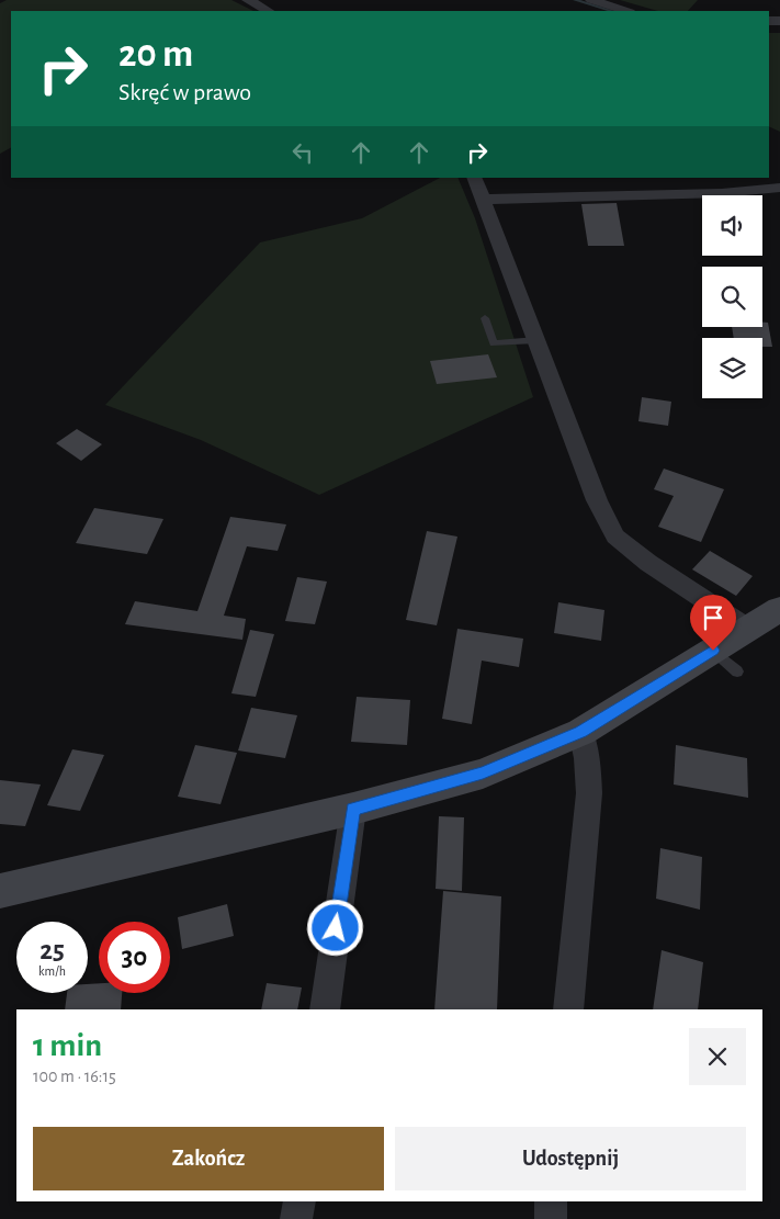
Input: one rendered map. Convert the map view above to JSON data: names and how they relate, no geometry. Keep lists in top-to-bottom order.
{
  "page": {
    "turn": ["20 m", "Skręć w prawo"],
    "speed": "25 km/h",
    "limit": "30",
    "heading": ["1 min", "100 m · 16:15"],
    "buttons": ["Zakończ", "Udostępnij"]
  }
}
